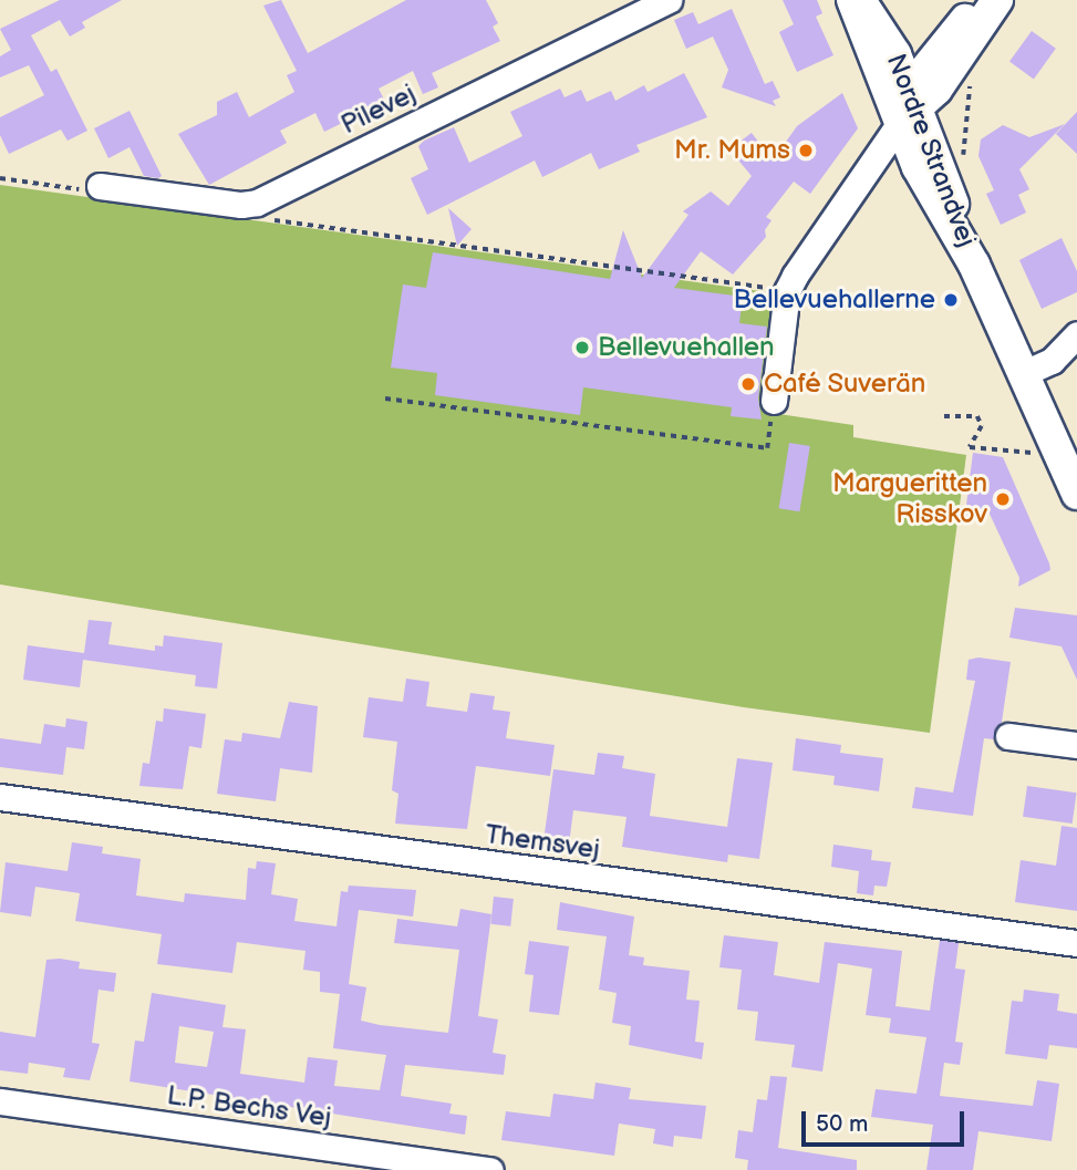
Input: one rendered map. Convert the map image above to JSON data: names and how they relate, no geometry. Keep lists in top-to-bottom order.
{
  "streets": {
    "street": [
      "Pilevej",
      "Nordre Strandvej",
      "Themsvej",
      "L.P. Bechs Vej"
    ]
  },
  "places": [
    "Mr. Mums",
    "Bellevuehallerne",
    "Bellevuehallen",
    "Café Suverän",
    "Margueritten Risskov"
  ],
  "scale_bar": "50 m"
}
